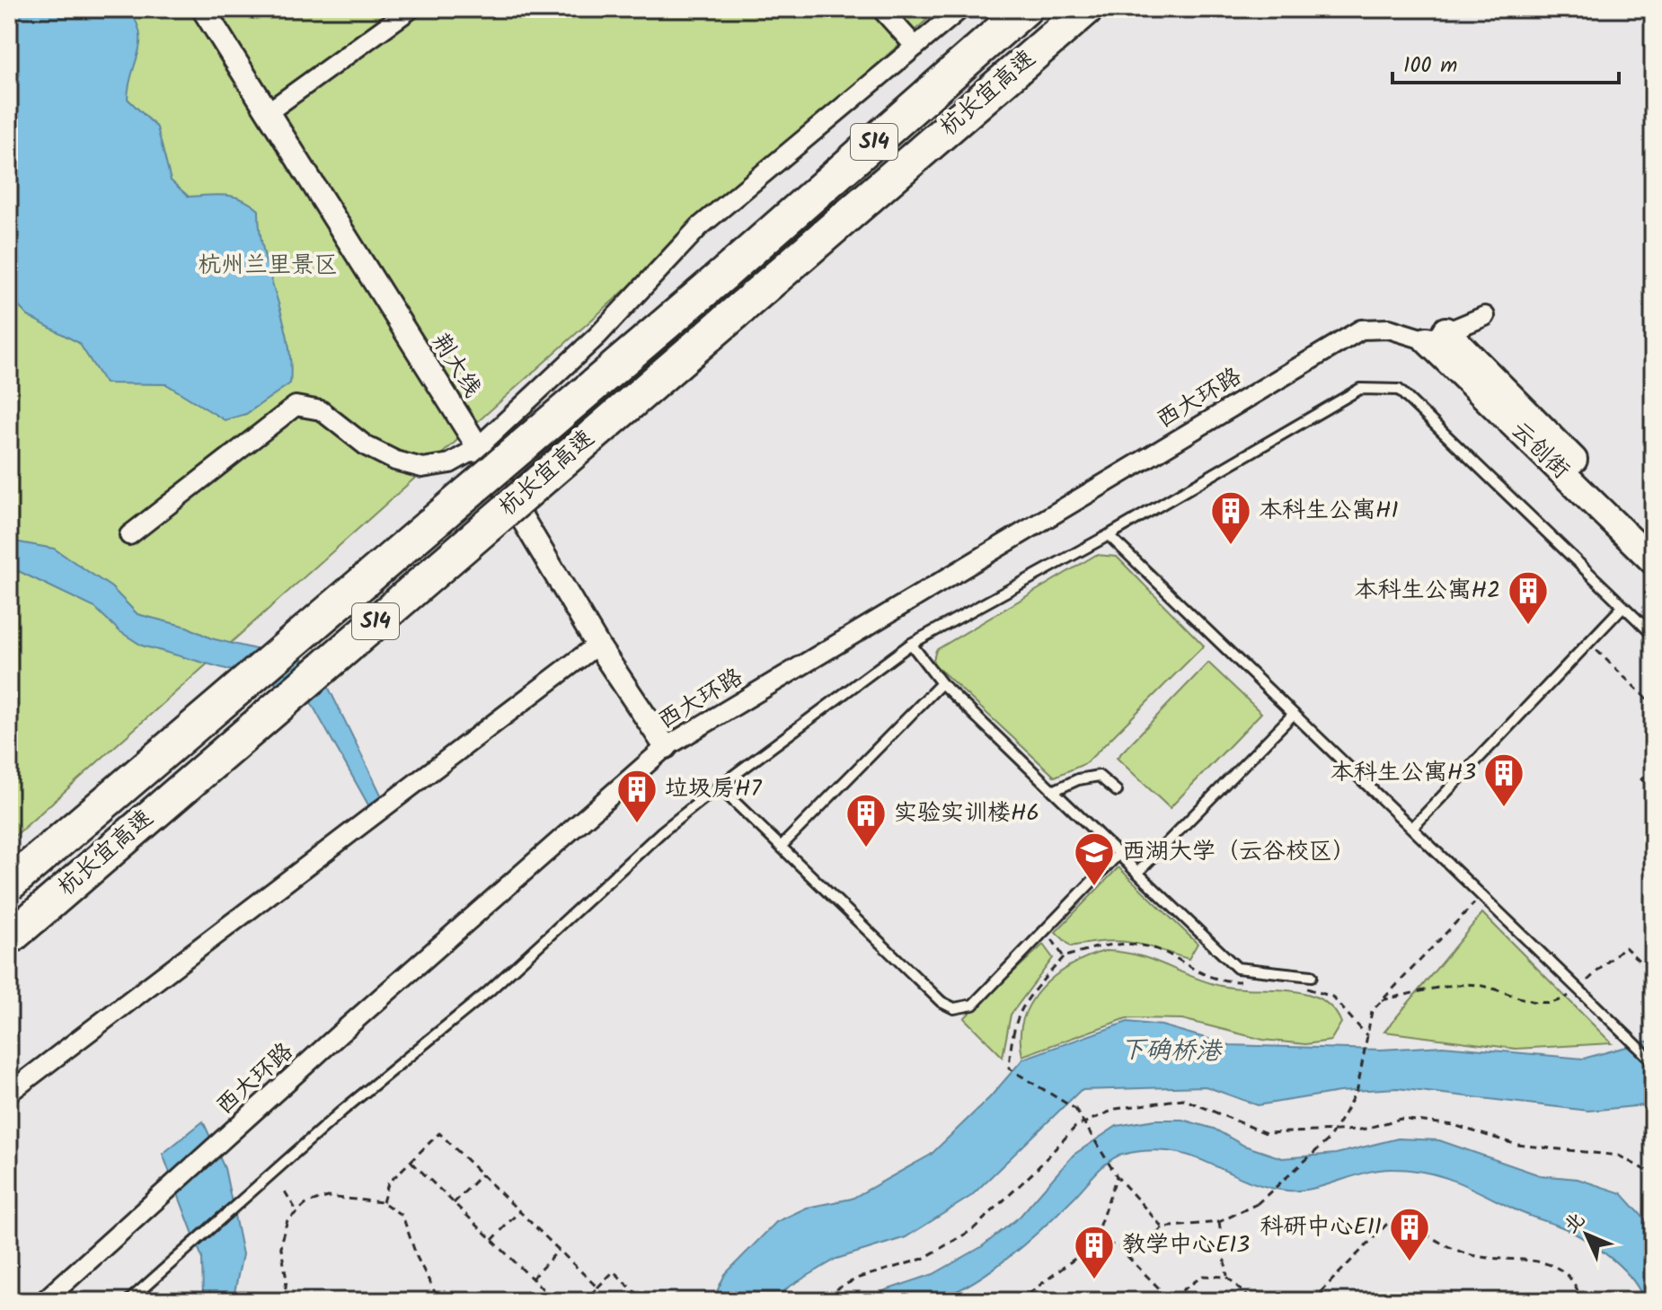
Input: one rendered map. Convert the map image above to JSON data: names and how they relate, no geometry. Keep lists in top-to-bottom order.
{
  "streets": {
    "highway": ["杭长宜高速", "S14"],
    "main road": ["云创街"],
    "street": ["荆大线", "西大环路"]
  },
  "crossings": [
    ["荆大线", "西大环路"],
    ["西大环路", "云创街"]
  ],
  "water": ["下确桥港"],
  "parks": ["杭州兰里景区"],
  "places": {
    "building": [
      "本科生公寓H1",
      "本科生公寓H2",
      "本科生公寓H3",
      "垃圾房H7",
      "实验实训楼H6",
      "科研中心E11",
      "教学中心E13"
    ],
    "school or university": ["西湖大学（云谷校区）"]
  },
  "scale_bar": "100 m",
  "north": "top left"
}
